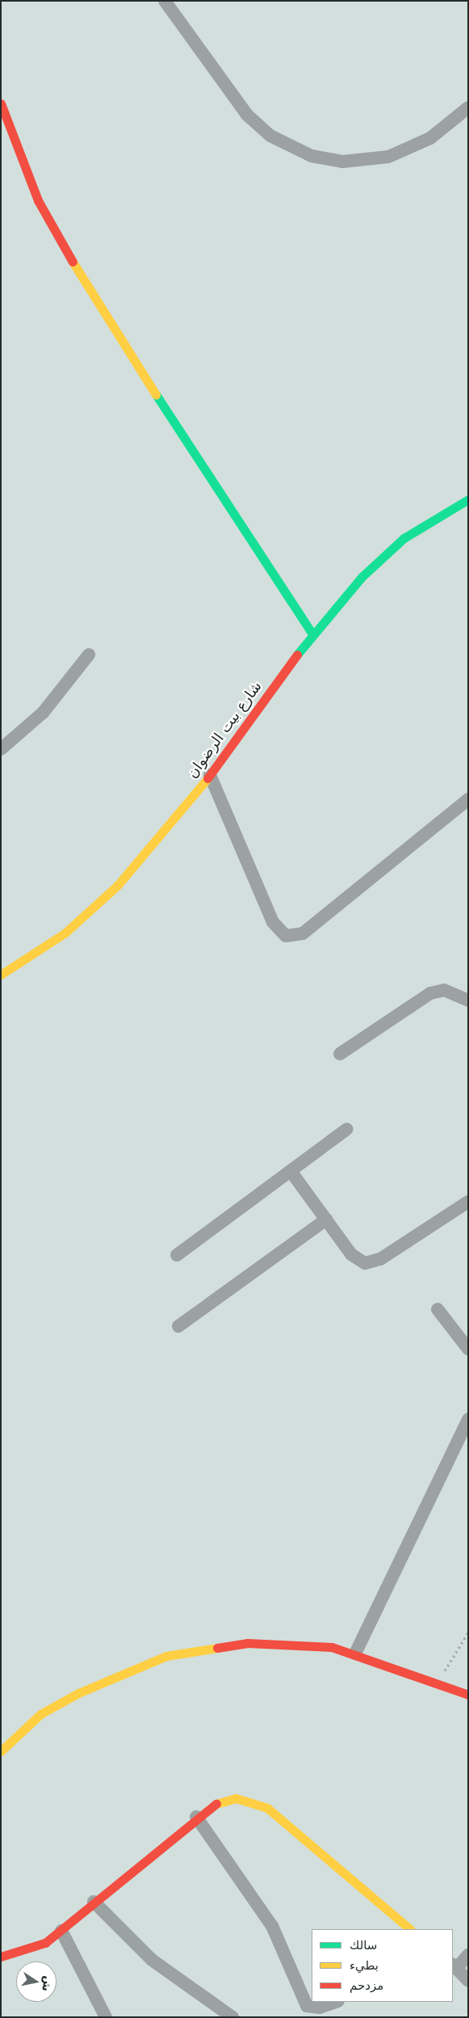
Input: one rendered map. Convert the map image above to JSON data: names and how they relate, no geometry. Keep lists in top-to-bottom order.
{
  "streets": {
    "street": ["شارع بيت الرضوان"]
  },
  "legend": ["سالك", "بطيء", "مزدحم"],
  "north": "right"
}
